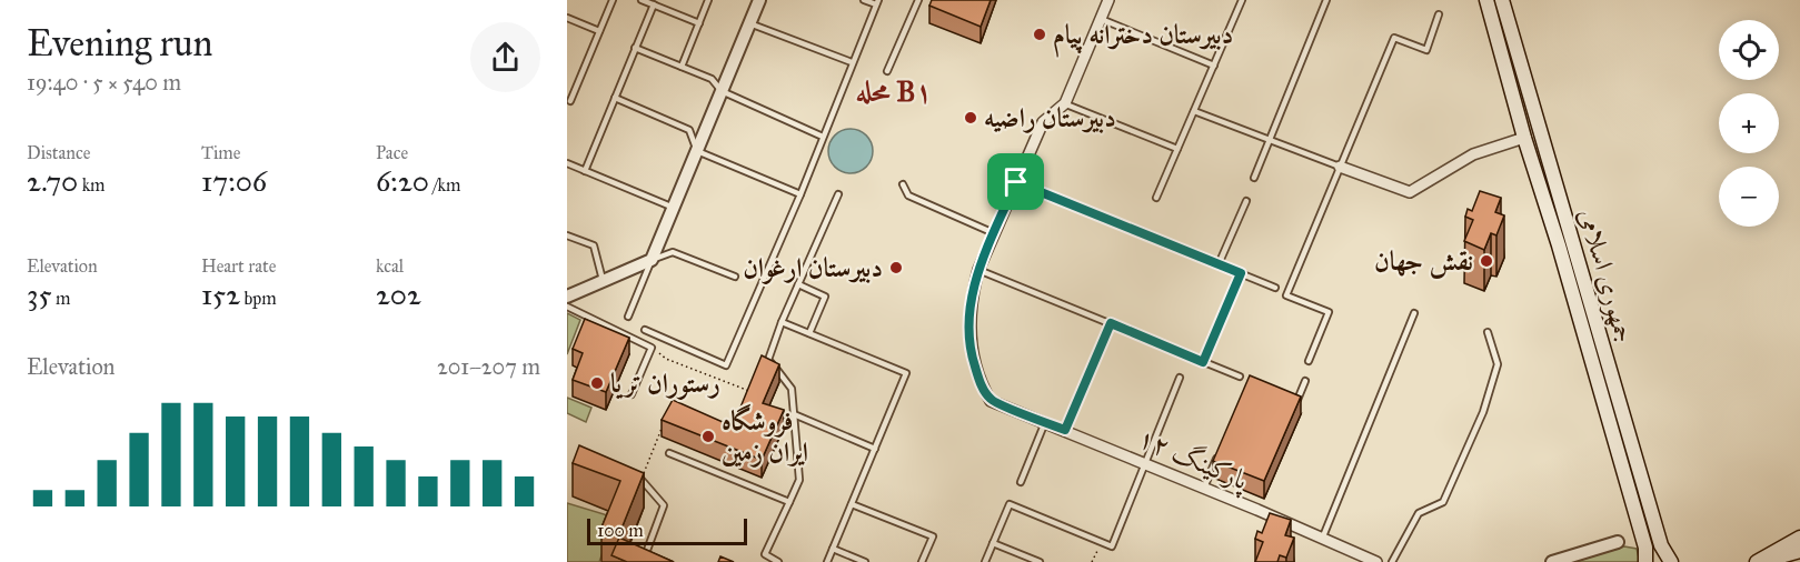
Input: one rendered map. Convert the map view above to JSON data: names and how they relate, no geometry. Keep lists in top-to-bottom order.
{
  "streets": {
    "main road": ["جمهوری اسلامی"],
    "street": ["پارکینگ ۱۲"]
  },
  "districts": ["محله B۱"],
  "places": [
    "دبیرستان دخترانه پیام",
    "دبیرستان راضیه",
    "نقش جهان",
    "دبیرستان ارغوان",
    "رستوران تریا",
    "فروشگاه ایران زمین"
  ],
  "scale_bar": "100 m",
  "page": {
    "heading": ["Evening run", "19:40 · 5 × 540 m"],
    "map_buttons": ["+", "−"],
    "stats": [
      ["Distance", "2.70 km"],
      ["Time", "17:06"],
      ["Pace", "6:20 /km"],
      ["Elevation", "35 m"],
      ["Heart rate", "152 bpm"],
      ["kcal", "202"]
    ],
    "chart": ["Elevation", "201–207 m"],
    "scale": "100 m"
  }
}
